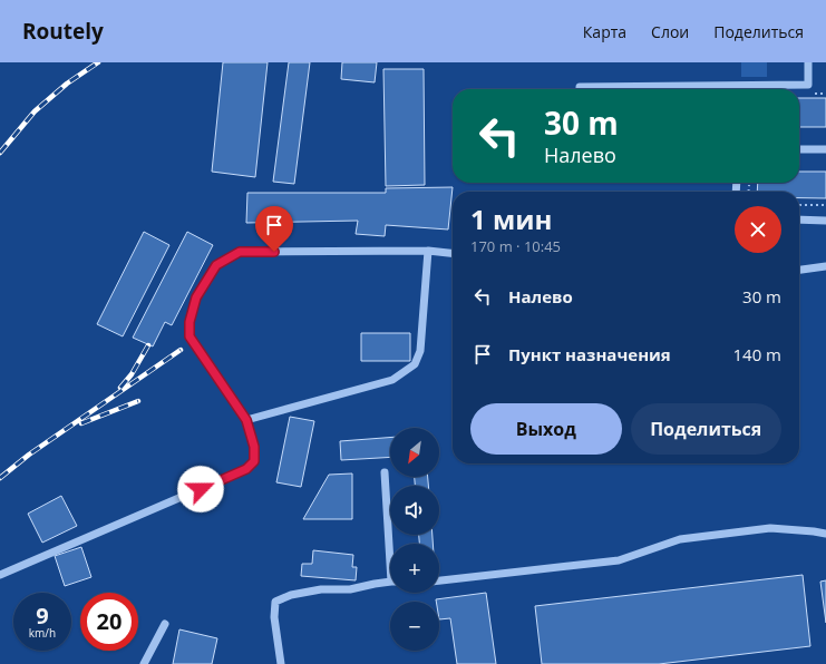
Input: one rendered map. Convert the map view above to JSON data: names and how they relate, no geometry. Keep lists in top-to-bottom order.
{
  "north": "bottom left",
  "page": {
    "header": "Routely",
    "nav": ["Карта", "Слои", "Поделиться"],
    "turn": ["30 m", "Налево"],
    "heading": ["1 мин", "170 m · 10:45"],
    "list": [
      {
        "name": "Налево",
        "value": "30 m"
      },
      {
        "name": "Пункт назначения",
        "value": "140 m"
      }
    ],
    "buttons": ["Выход", "Поделиться"],
    "map_buttons": ["+", "−"],
    "speed": "9 km/h",
    "limit": "20"
  }
}
